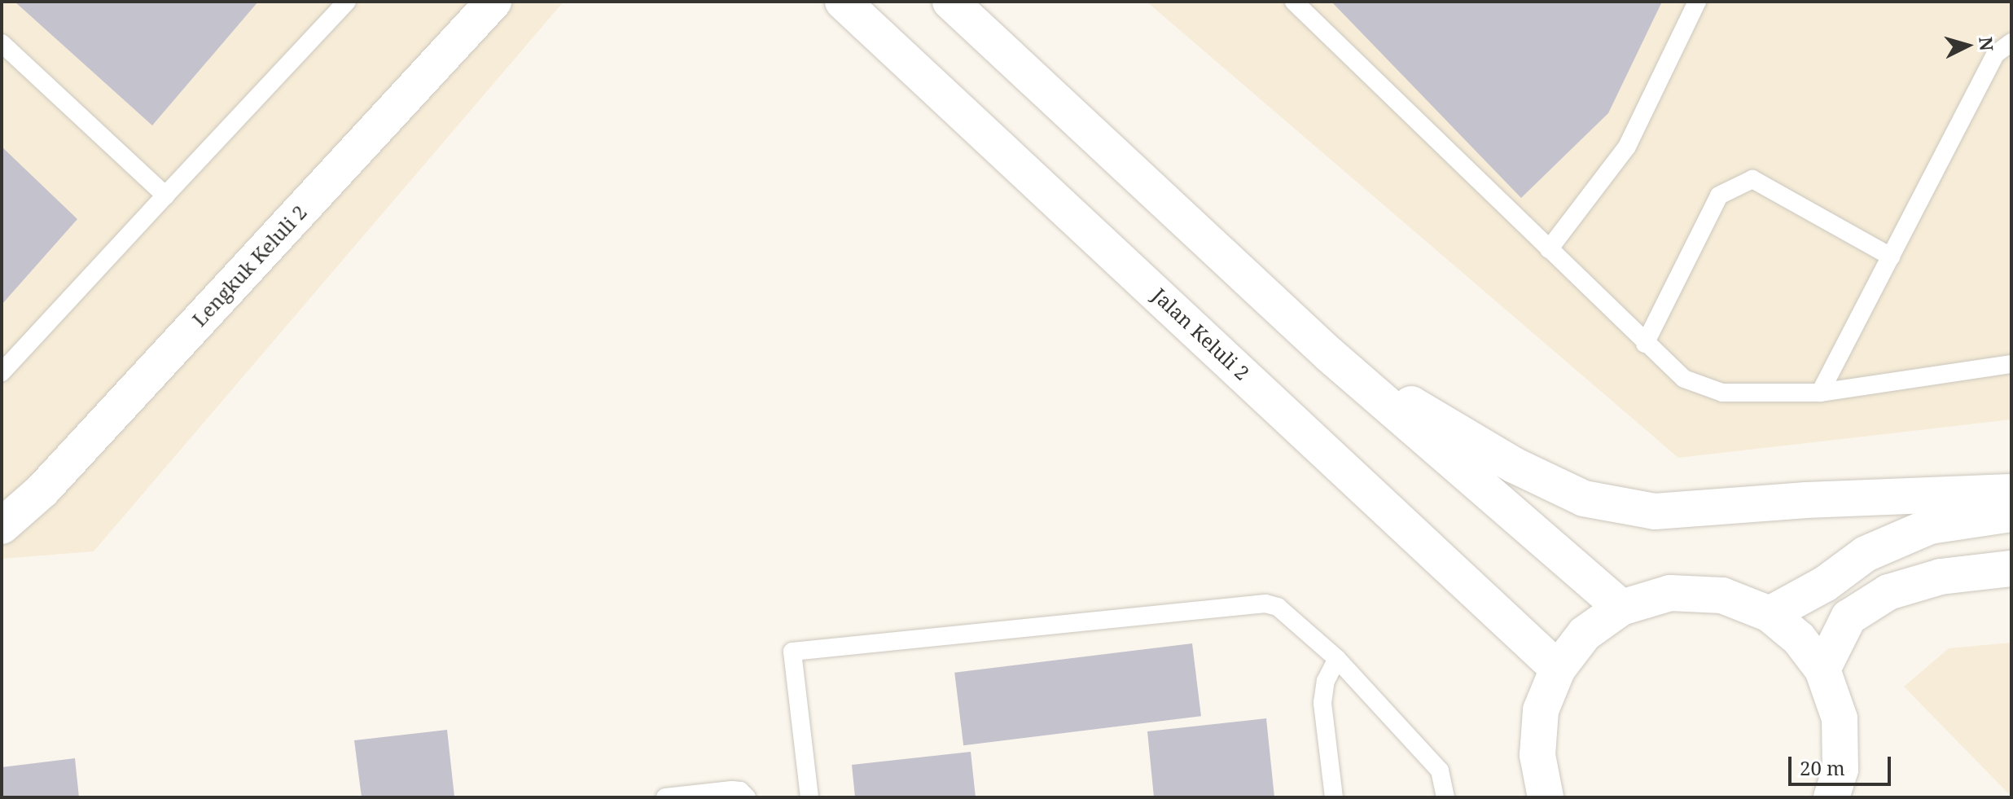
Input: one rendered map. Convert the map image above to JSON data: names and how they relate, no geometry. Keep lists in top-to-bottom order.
{
  "streets": {
    "street": ["Lengkuk Keluli 2", "Jalan Keluli 2"]
  },
  "scale_bar": "20 m",
  "north": "right"
}
